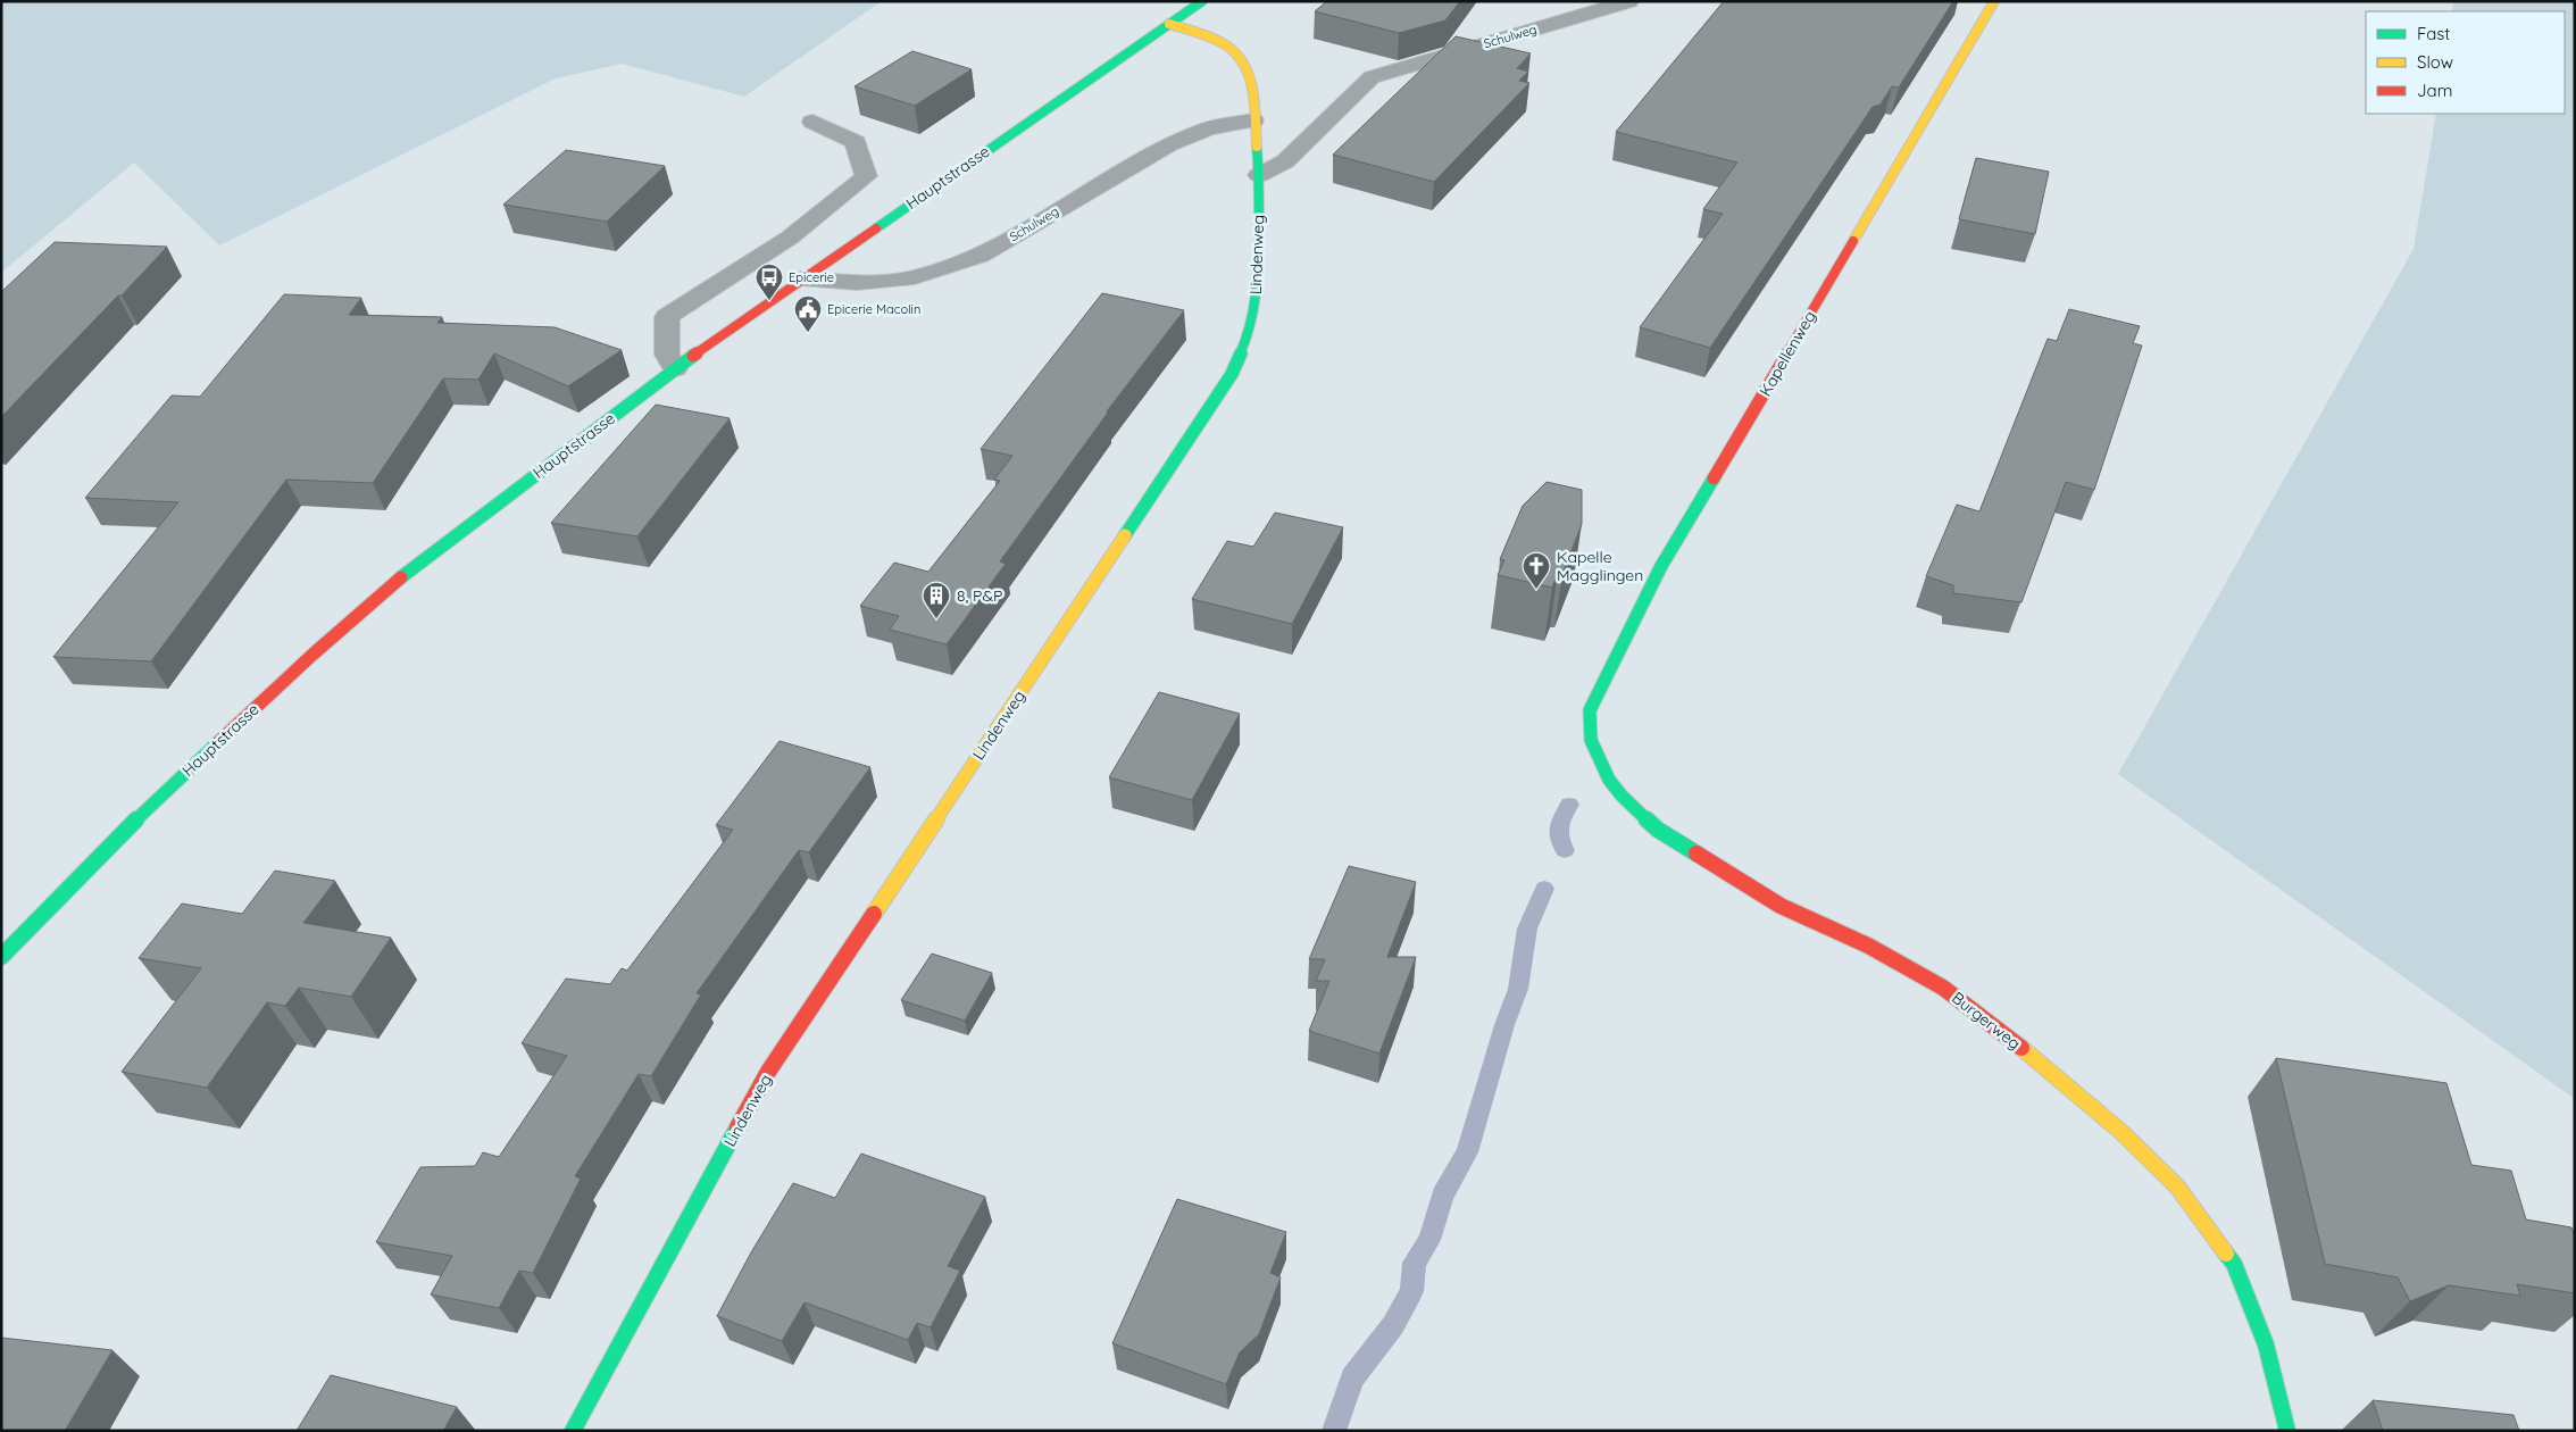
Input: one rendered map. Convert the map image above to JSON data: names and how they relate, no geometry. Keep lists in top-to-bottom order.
{
  "streets": {
    "street": [
      "Schulweg",
      "Hauptstrasse",
      "Lindenweg",
      "Kapellenweg",
      "Burgerweg"
    ]
  },
  "crossings": [
    ["Schulweg", "Hauptstrasse"],
    ["Schulweg", "Lindenweg"],
    ["Hauptstrasse", "Lindenweg"],
    ["Kapellenweg", "Burgerweg"]
  ],
  "places": {
    "bus stop": ["Epicerie"],
    "public building": ["Epicerie Macolin"],
    "church": ["Kapelle Magglingen"],
    "building": ["8, P&P"]
  },
  "legend": ["Fast", "Slow", "Jam"]
}
